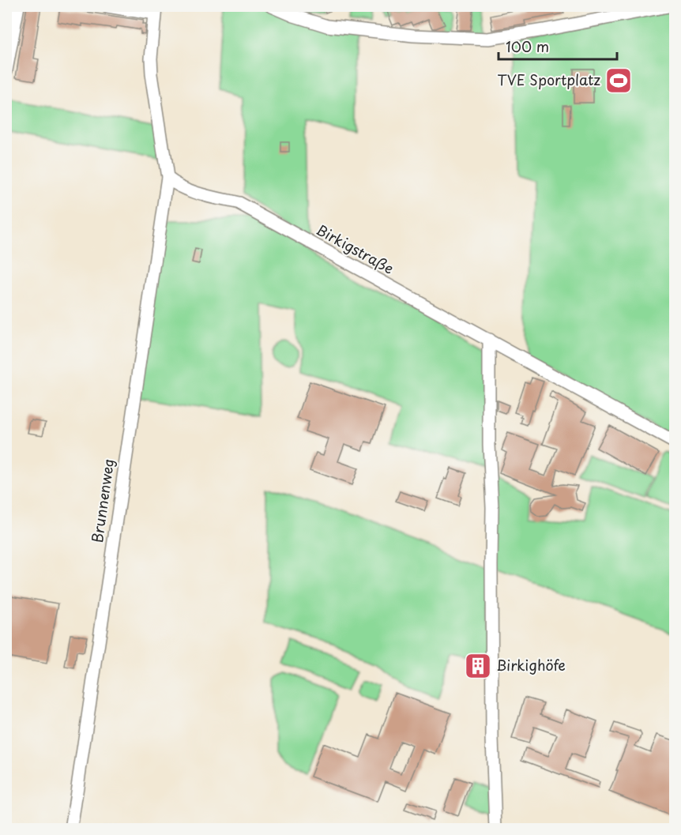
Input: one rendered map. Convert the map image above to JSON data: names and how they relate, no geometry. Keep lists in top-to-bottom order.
{
  "streets": {
    "street": ["Birkigstraße", "Brunnenweg"]
  },
  "crossings": [
    ["Birkigstraße", "Brunnenweg"]
  ],
  "places": {
    "sports": ["TVE Sportplatz"],
    "building": ["Birkighöfe"]
  },
  "scale_bar": "100 m"
}
